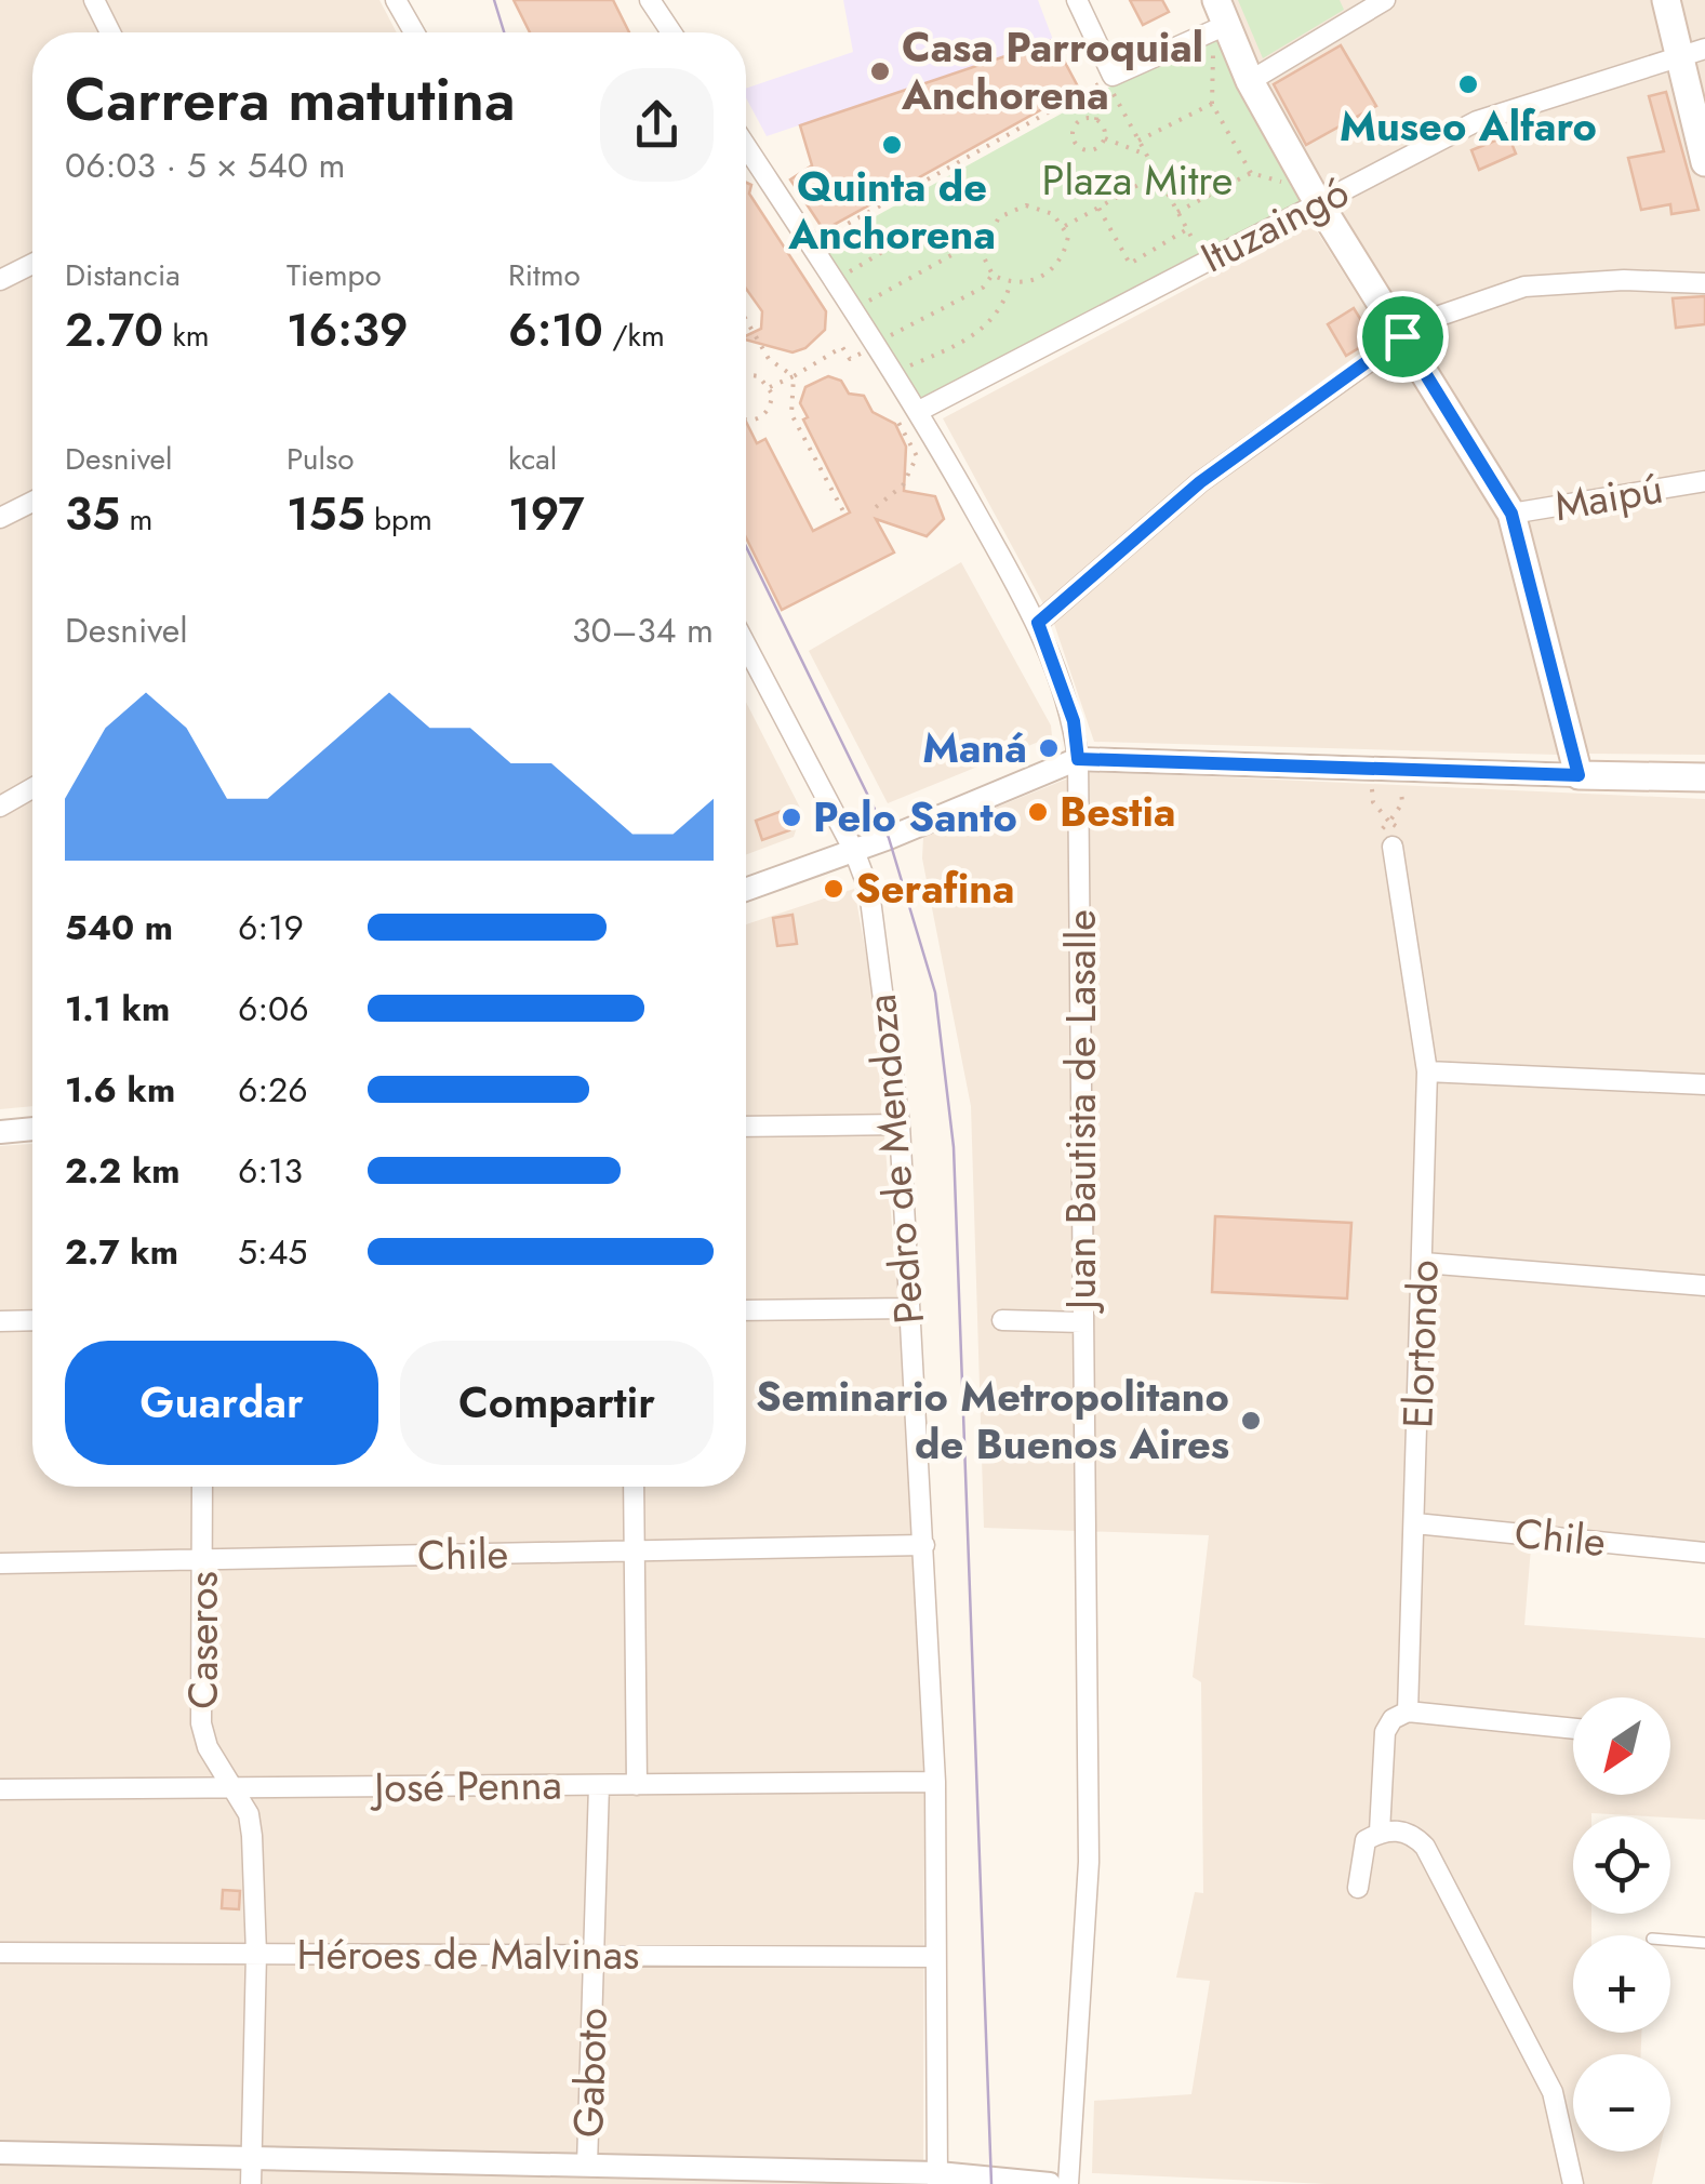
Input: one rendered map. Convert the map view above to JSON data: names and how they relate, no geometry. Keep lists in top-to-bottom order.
{
  "streets": {
    "street": [
      "Ituzaingó",
      "Maipú",
      "Juan Bautista de Lasalle",
      "Pedro de Mendoza",
      "Elortondo",
      "Chile",
      "Caseros",
      "José Penna",
      "Héroes de Malvinas",
      "Gaboto"
    ]
  },
  "crossings": [
    ["Ituzaingó", "Juan Bautista de Lasalle"],
    ["Pedro de Mendoza", "Chile"],
    ["Pedro de Mendoza", "José Penna"],
    ["Pedro de Mendoza", "Héroes de Malvinas"],
    ["Elortondo", "Chile"],
    ["Chile", "Caseros"],
    ["Caseros", "José Penna"],
    ["Caseros", "Héroes de Malvinas"],
    ["José Penna", "Gaboto"],
    ["Héroes de Malvinas", "Gaboto"]
  ],
  "parks": ["Plaza Mitre"],
  "places": [
    "Casa Parroquial Anchorena",
    "Museo Alfaro",
    "Quinta de Anchorena",
    "Maná",
    "Bestia",
    "Pelo Santo",
    "Serafina",
    "Seminario Metropolitano de Buenos Aires"
  ],
  "north": "bottom left",
  "page": {
    "heading": ["Carrera matutina", "06:03 · 5 × 540 m"],
    "stats": [
      ["Distancia", "2.70 km"],
      ["Tiempo", "16:39"],
      ["Ritmo", "6:10 /km"],
      ["Desnivel", "35 m"],
      ["Pulso", "155 bpm"],
      ["kcal", "197"]
    ],
    "chart": ["Desnivel", "30–34 m"],
    "list": [
      {
        "name": "540 m",
        "note": "6:19"
      },
      {
        "name": "1.1 km",
        "note": "6:06"
      },
      {
        "name": "1.6 km",
        "note": "6:26"
      },
      {
        "name": "2.2 km",
        "note": "6:13"
      },
      {
        "name": "2.7 km",
        "note": "5:45"
      }
    ],
    "buttons": ["Guardar", "Compartir"],
    "map_buttons": ["+", "−"]
  }
}
